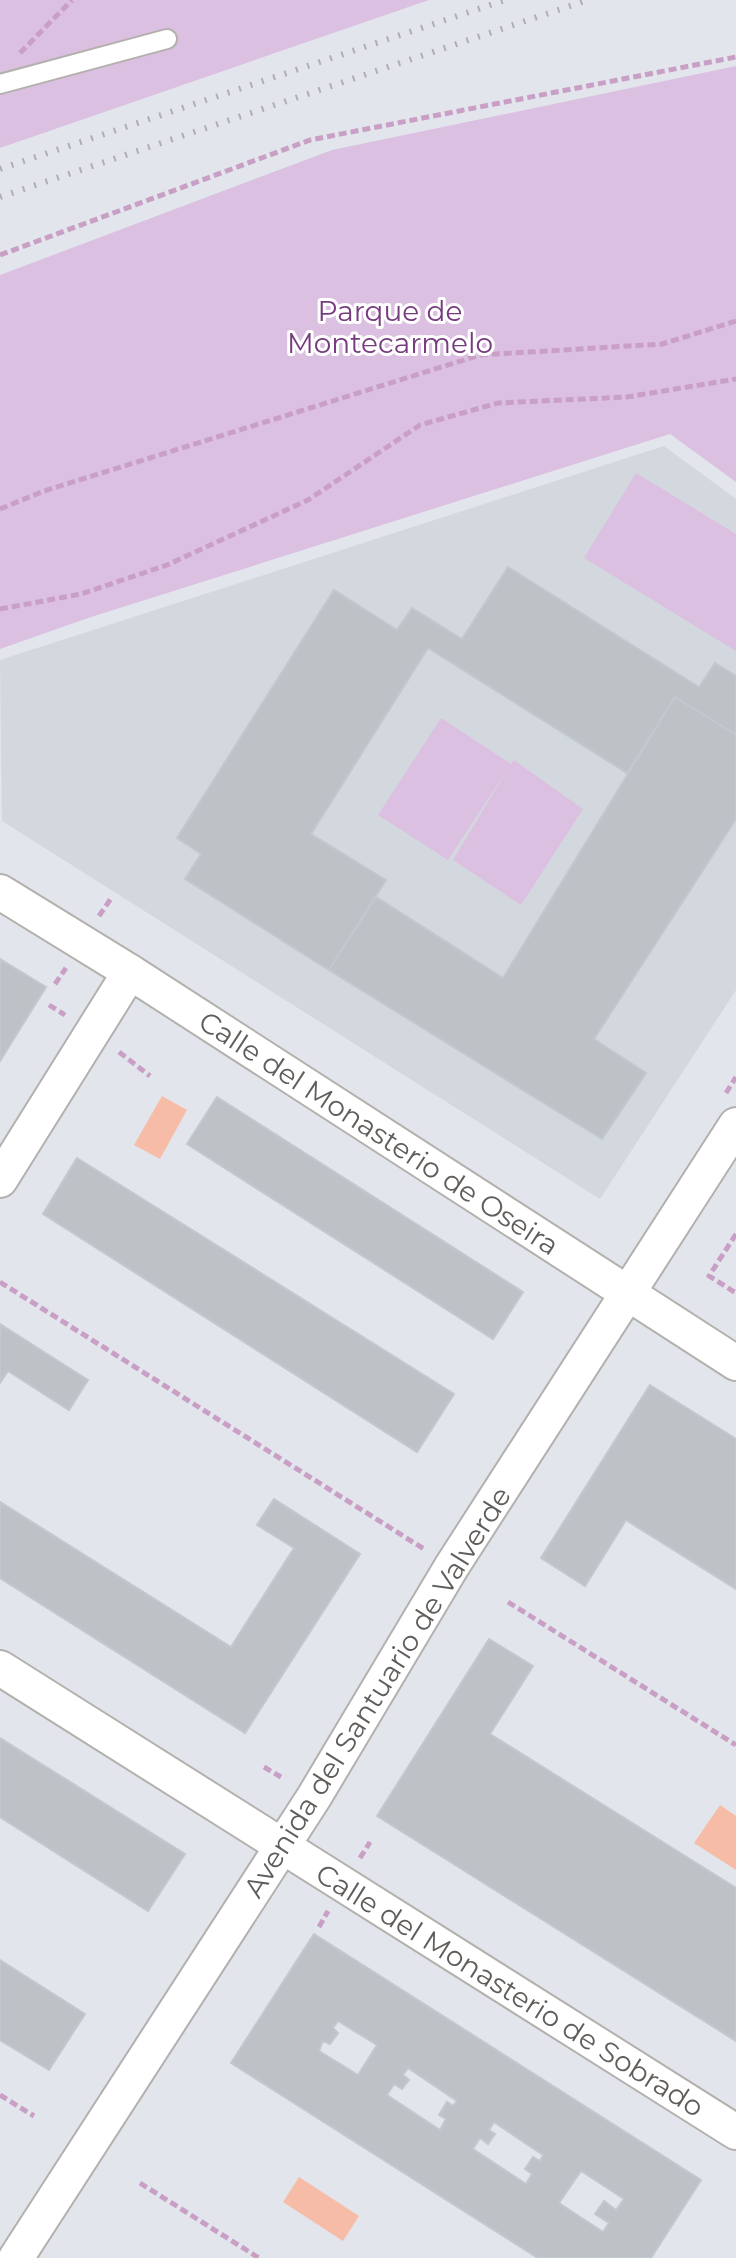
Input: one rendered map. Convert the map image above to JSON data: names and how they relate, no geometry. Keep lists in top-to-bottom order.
{
  "streets": {
    "street": ["Calle del Monasterio de Oseira", "Avenida del Santuario de Valverde", "Calle del Monasterio de Sobrado"]
  },
  "crossings": [
    ["Calle del Monasterio de Oseira", "Avenida del Santuario de Valverde"],
    ["Avenida del Santuario de Valverde", "Calle del Monasterio de Sobrado"]
  ],
  "parks": ["Parque de Montecarmelo"]
}
